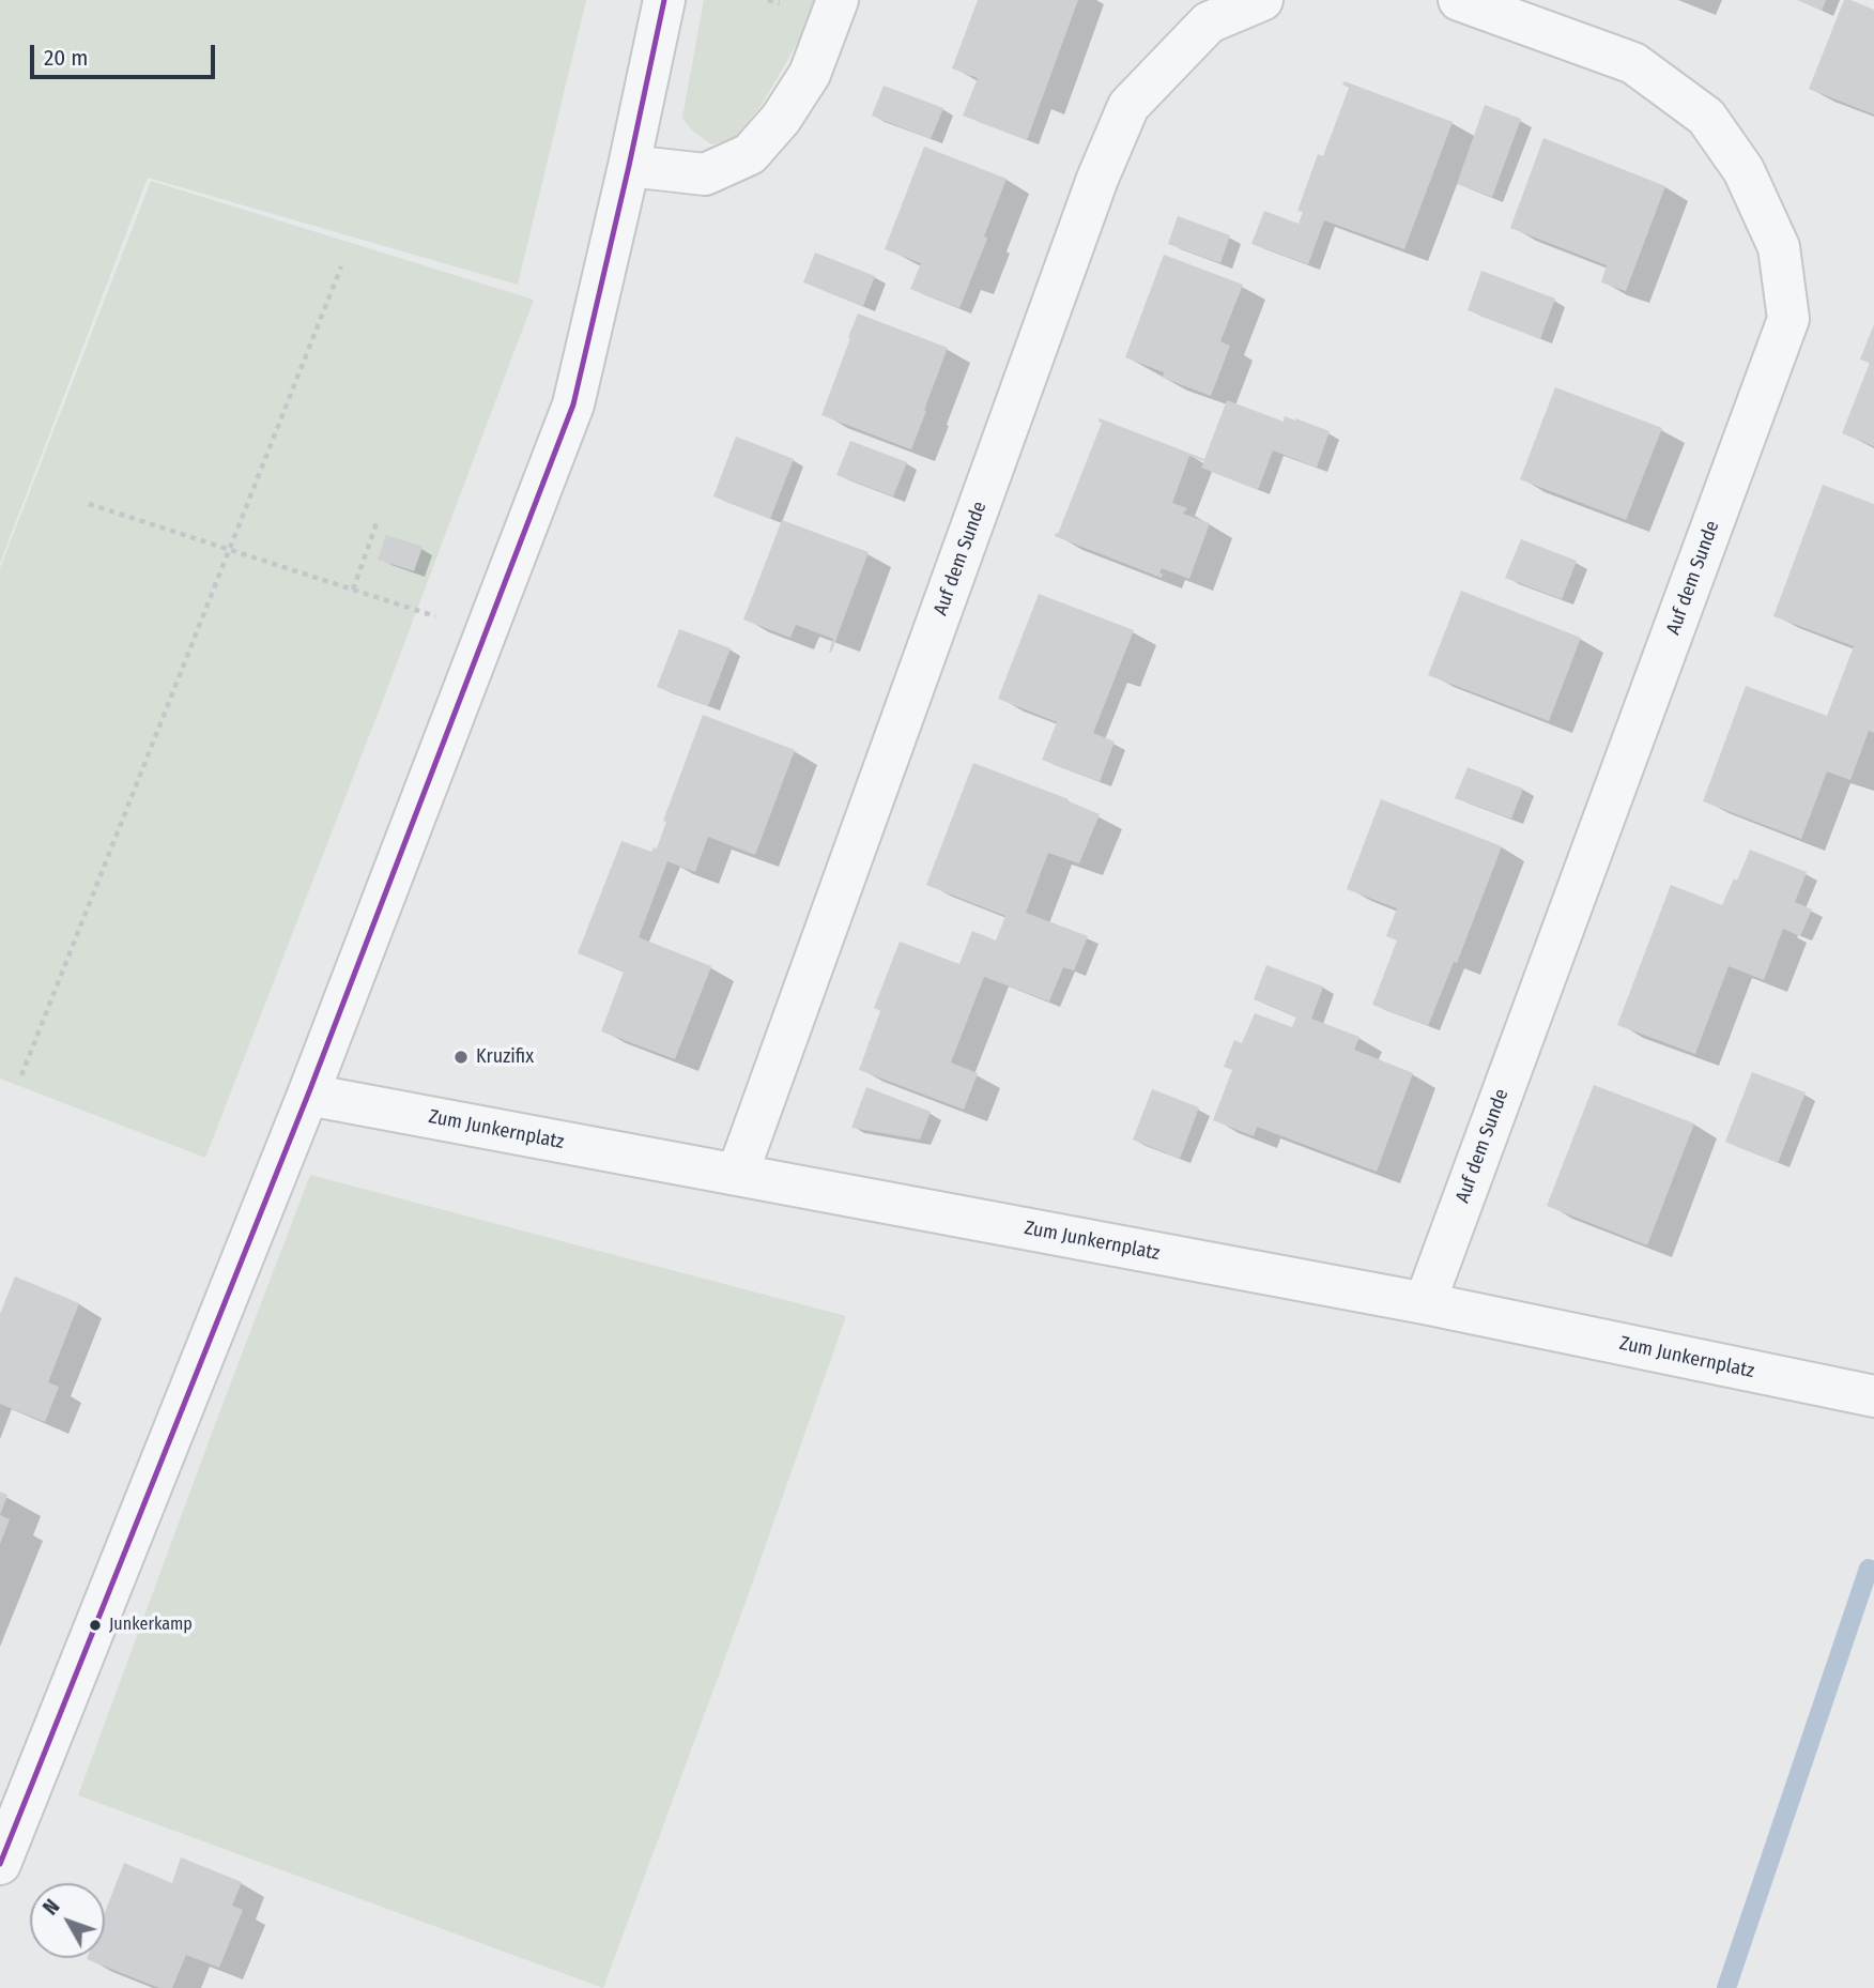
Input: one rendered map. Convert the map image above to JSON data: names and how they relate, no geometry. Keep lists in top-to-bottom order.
{
  "streets": {
    "street": ["Auf dem Sunde", "Zum Junkernplatz"]
  },
  "crossings": [
    ["Auf dem Sunde", "Zum Junkernplatz"]
  ],
  "places": ["Kruzifix", "Junkerkamp"],
  "scale_bar": "20 m",
  "north": "top left"
}
